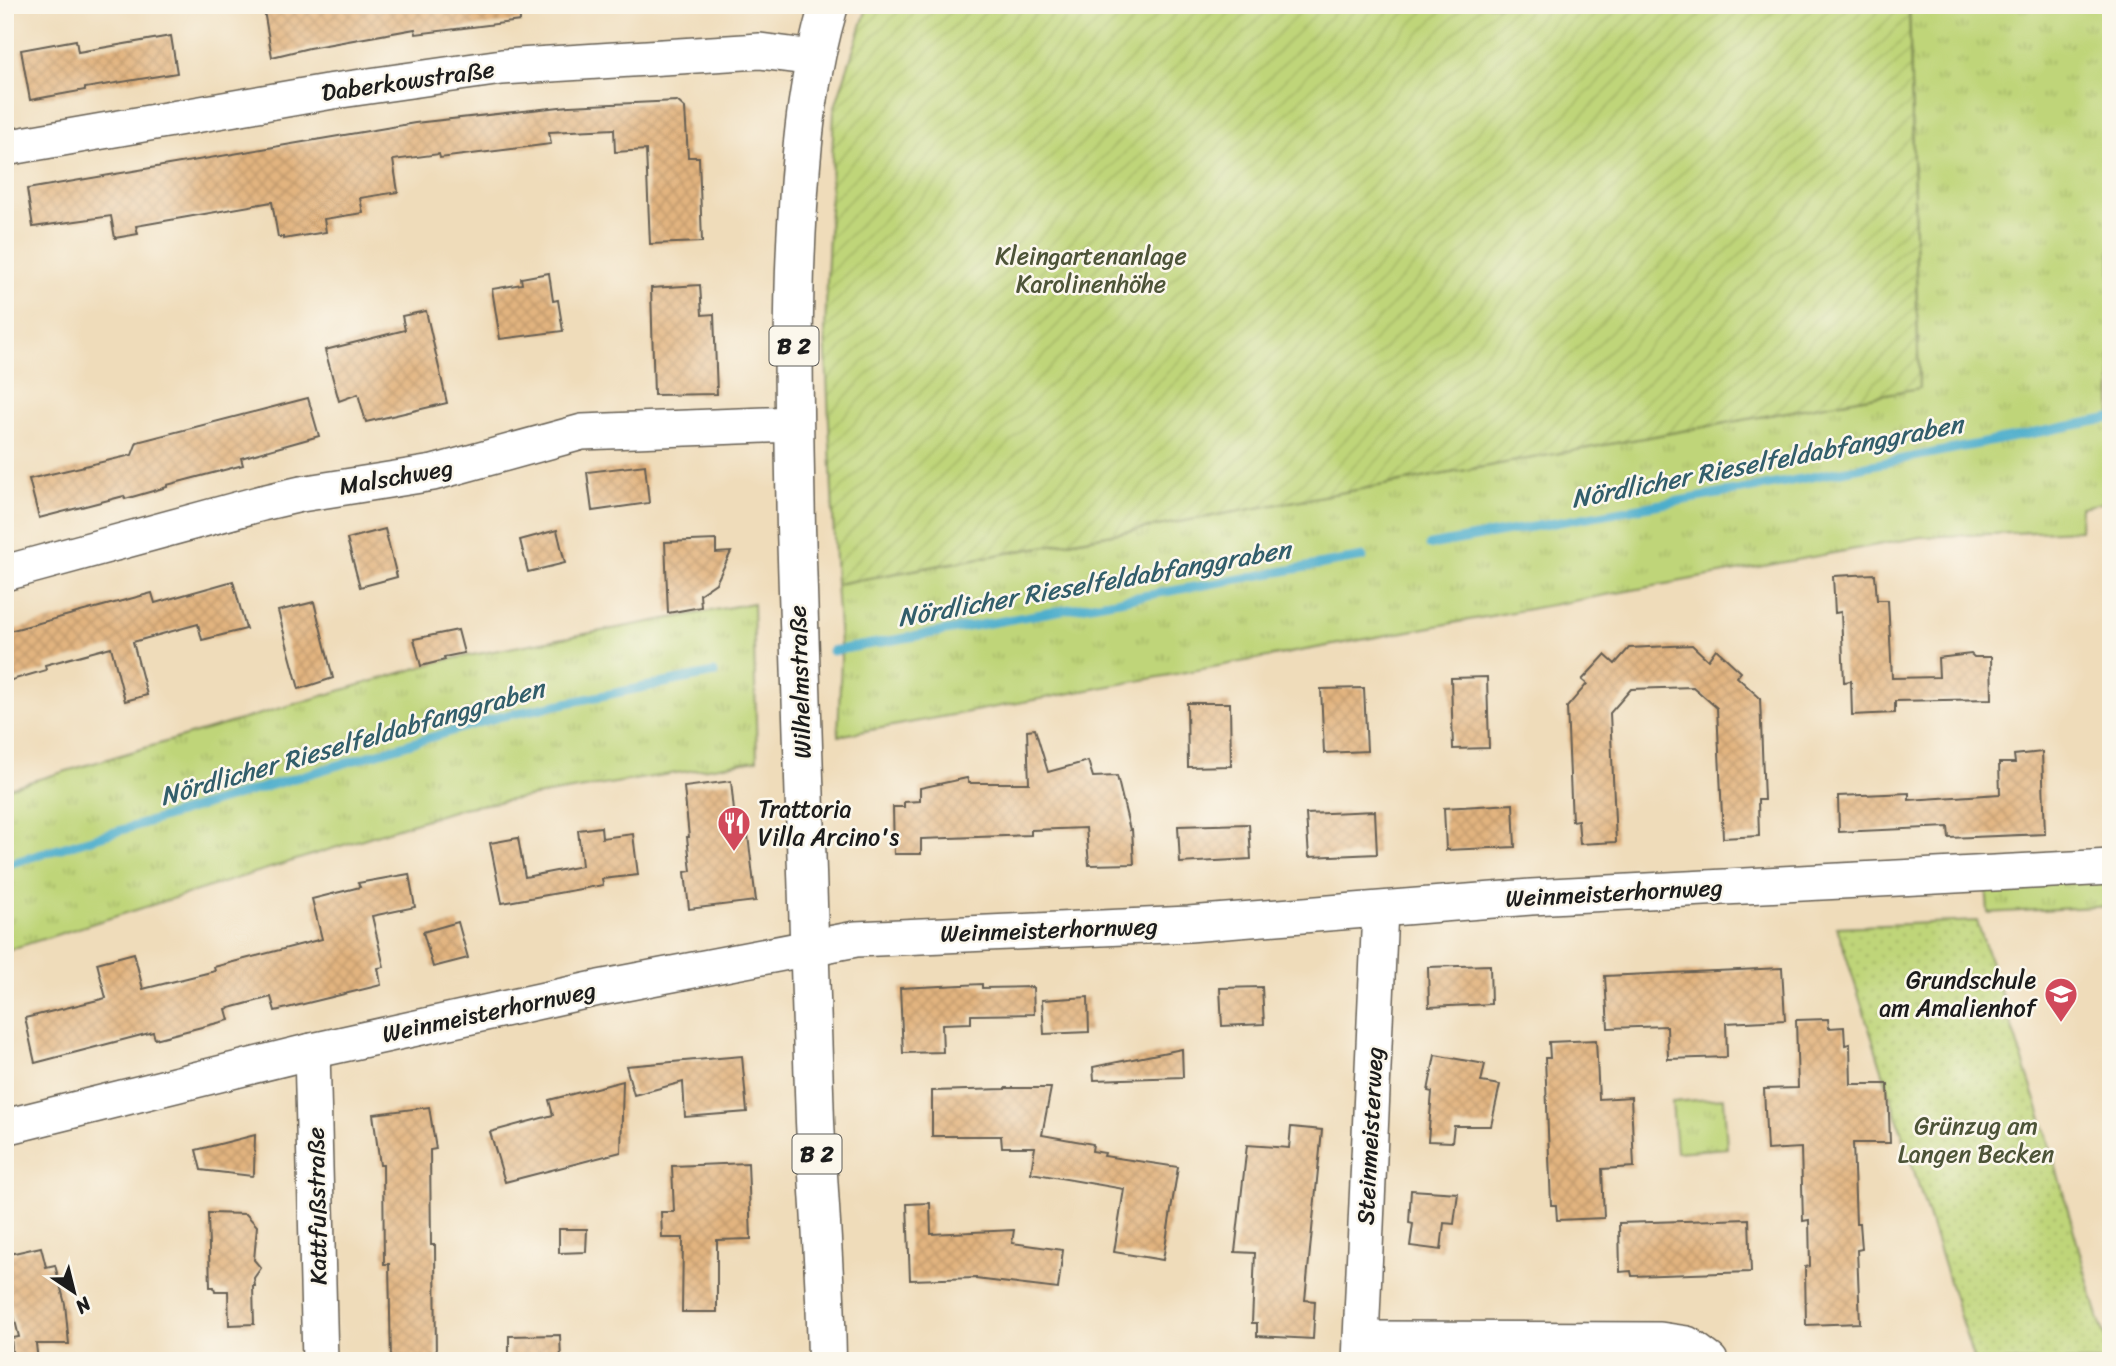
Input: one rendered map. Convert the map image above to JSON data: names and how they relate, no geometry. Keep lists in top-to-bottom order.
{
  "streets": {
    "main road": ["B 2", "Wilhelmstraße"],
    "street": [
      "Daberkowstraße",
      "Malschweg",
      "Weinmeisterhornweg",
      "Steinmeisterweg",
      "Kattfußstraße"
    ]
  },
  "crossings": [
    ["Daberkowstraße", "Wilhelmstraße"],
    ["Malschweg", "Wilhelmstraße"],
    ["Wilhelmstraße", "Weinmeisterhornweg"],
    ["Weinmeisterhornweg", "Steinmeisterweg"],
    ["Weinmeisterhornweg", "Kattfußstraße"]
  ],
  "water": ["Nördlicher Rieselfeldabfanggraben"],
  "parks": ["Kleingartenanlage Karolinenhöhe", "Grünzug am Langen Becken"],
  "places": {
    "restaurant": ["Trattoria Villa Arcino's"],
    "school or university": ["Grundschule am Amalienhof"]
  },
  "north": "bottom right"
}
